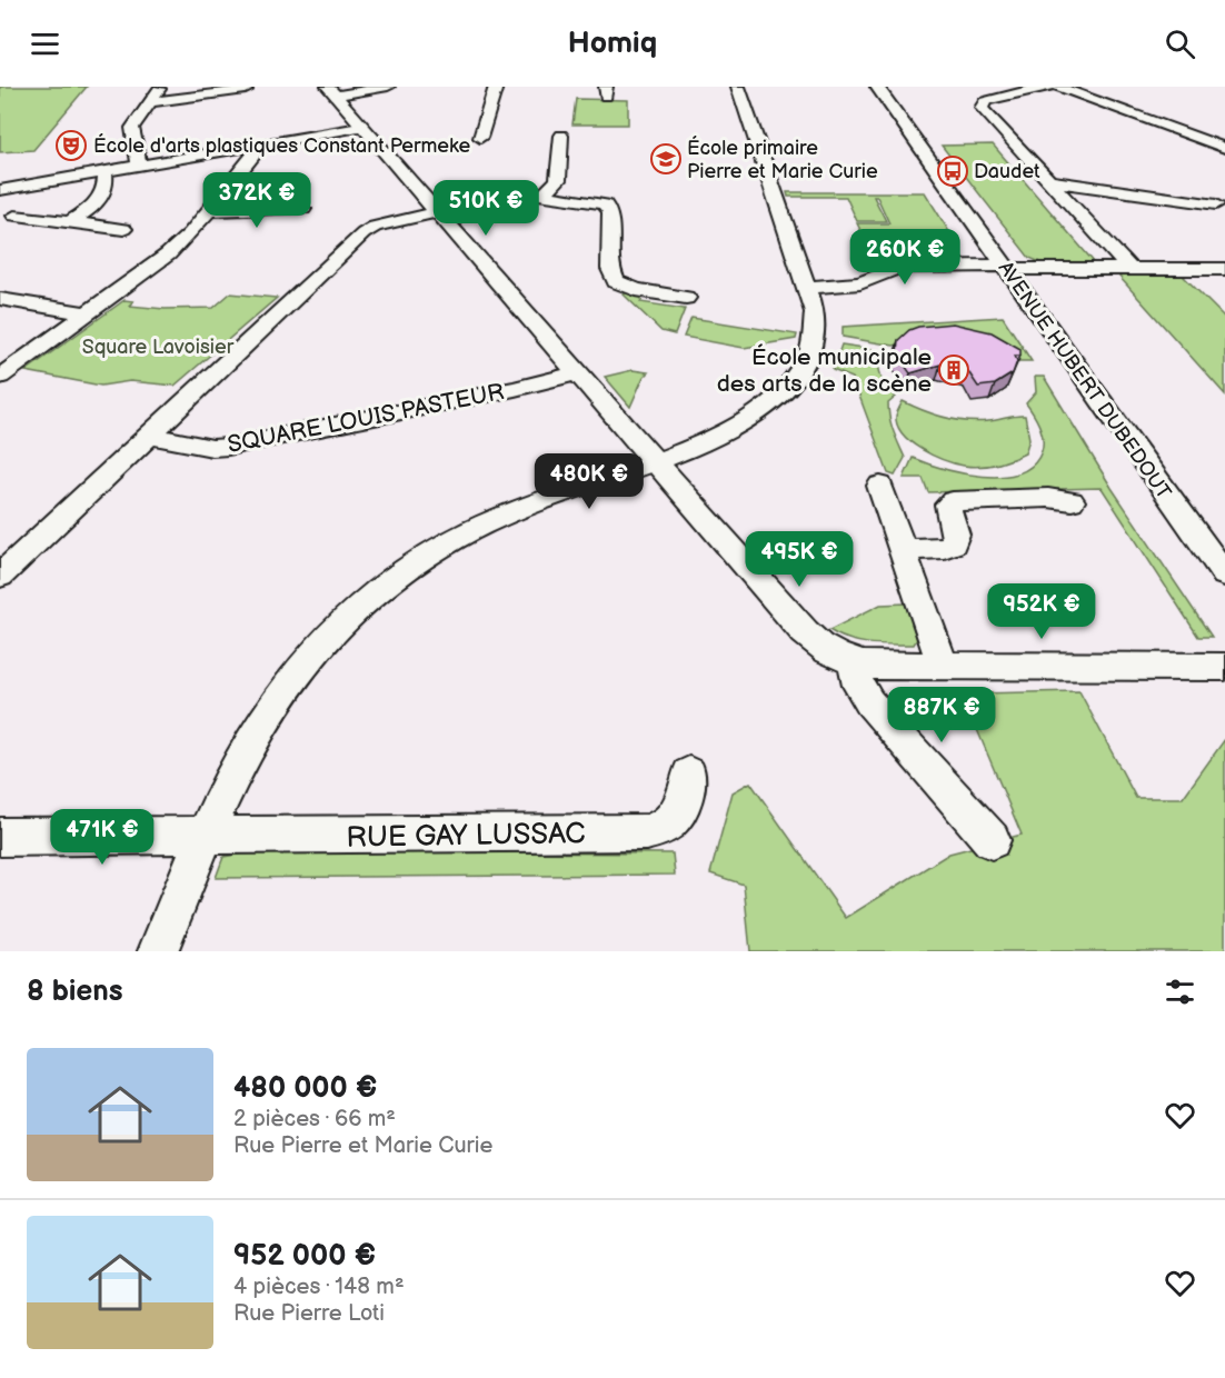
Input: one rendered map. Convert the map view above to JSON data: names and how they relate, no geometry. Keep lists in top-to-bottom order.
{
  "streets": {
    "street": ["AVENUE HUBERT DUBEDOUT", "SQUARE LOUIS PASTEUR", "RUE GAY LUSSAC"]
  },
  "parks": ["Square Lavoisier"],
  "places": {
    "theatre": ["École d'arts plastiques Constant Permeke"],
    "school or university": ["École primaire Pierre et Marie Curie"],
    "bus stop": ["Daudet"],
    "building": ["École municipale des arts de la scène"]
  },
  "page": {
    "header": "Homiq",
    "price": [
      "372K €",
      "510K €",
      "260K €",
      "480K €",
      "495K €",
      "952K €",
      "887K €",
      "471K €"
    ],
    "heading": "8 biens",
    "list": [
      {
        "name": "480 000 €",
        "note": "2 pièces · 66 m² · Rue Pierre et Marie Curie"
      },
      {
        "name": "952 000 €",
        "note": "4 pièces · 148 m² · Rue Pierre Loti"
      }
    ]
  }
}
